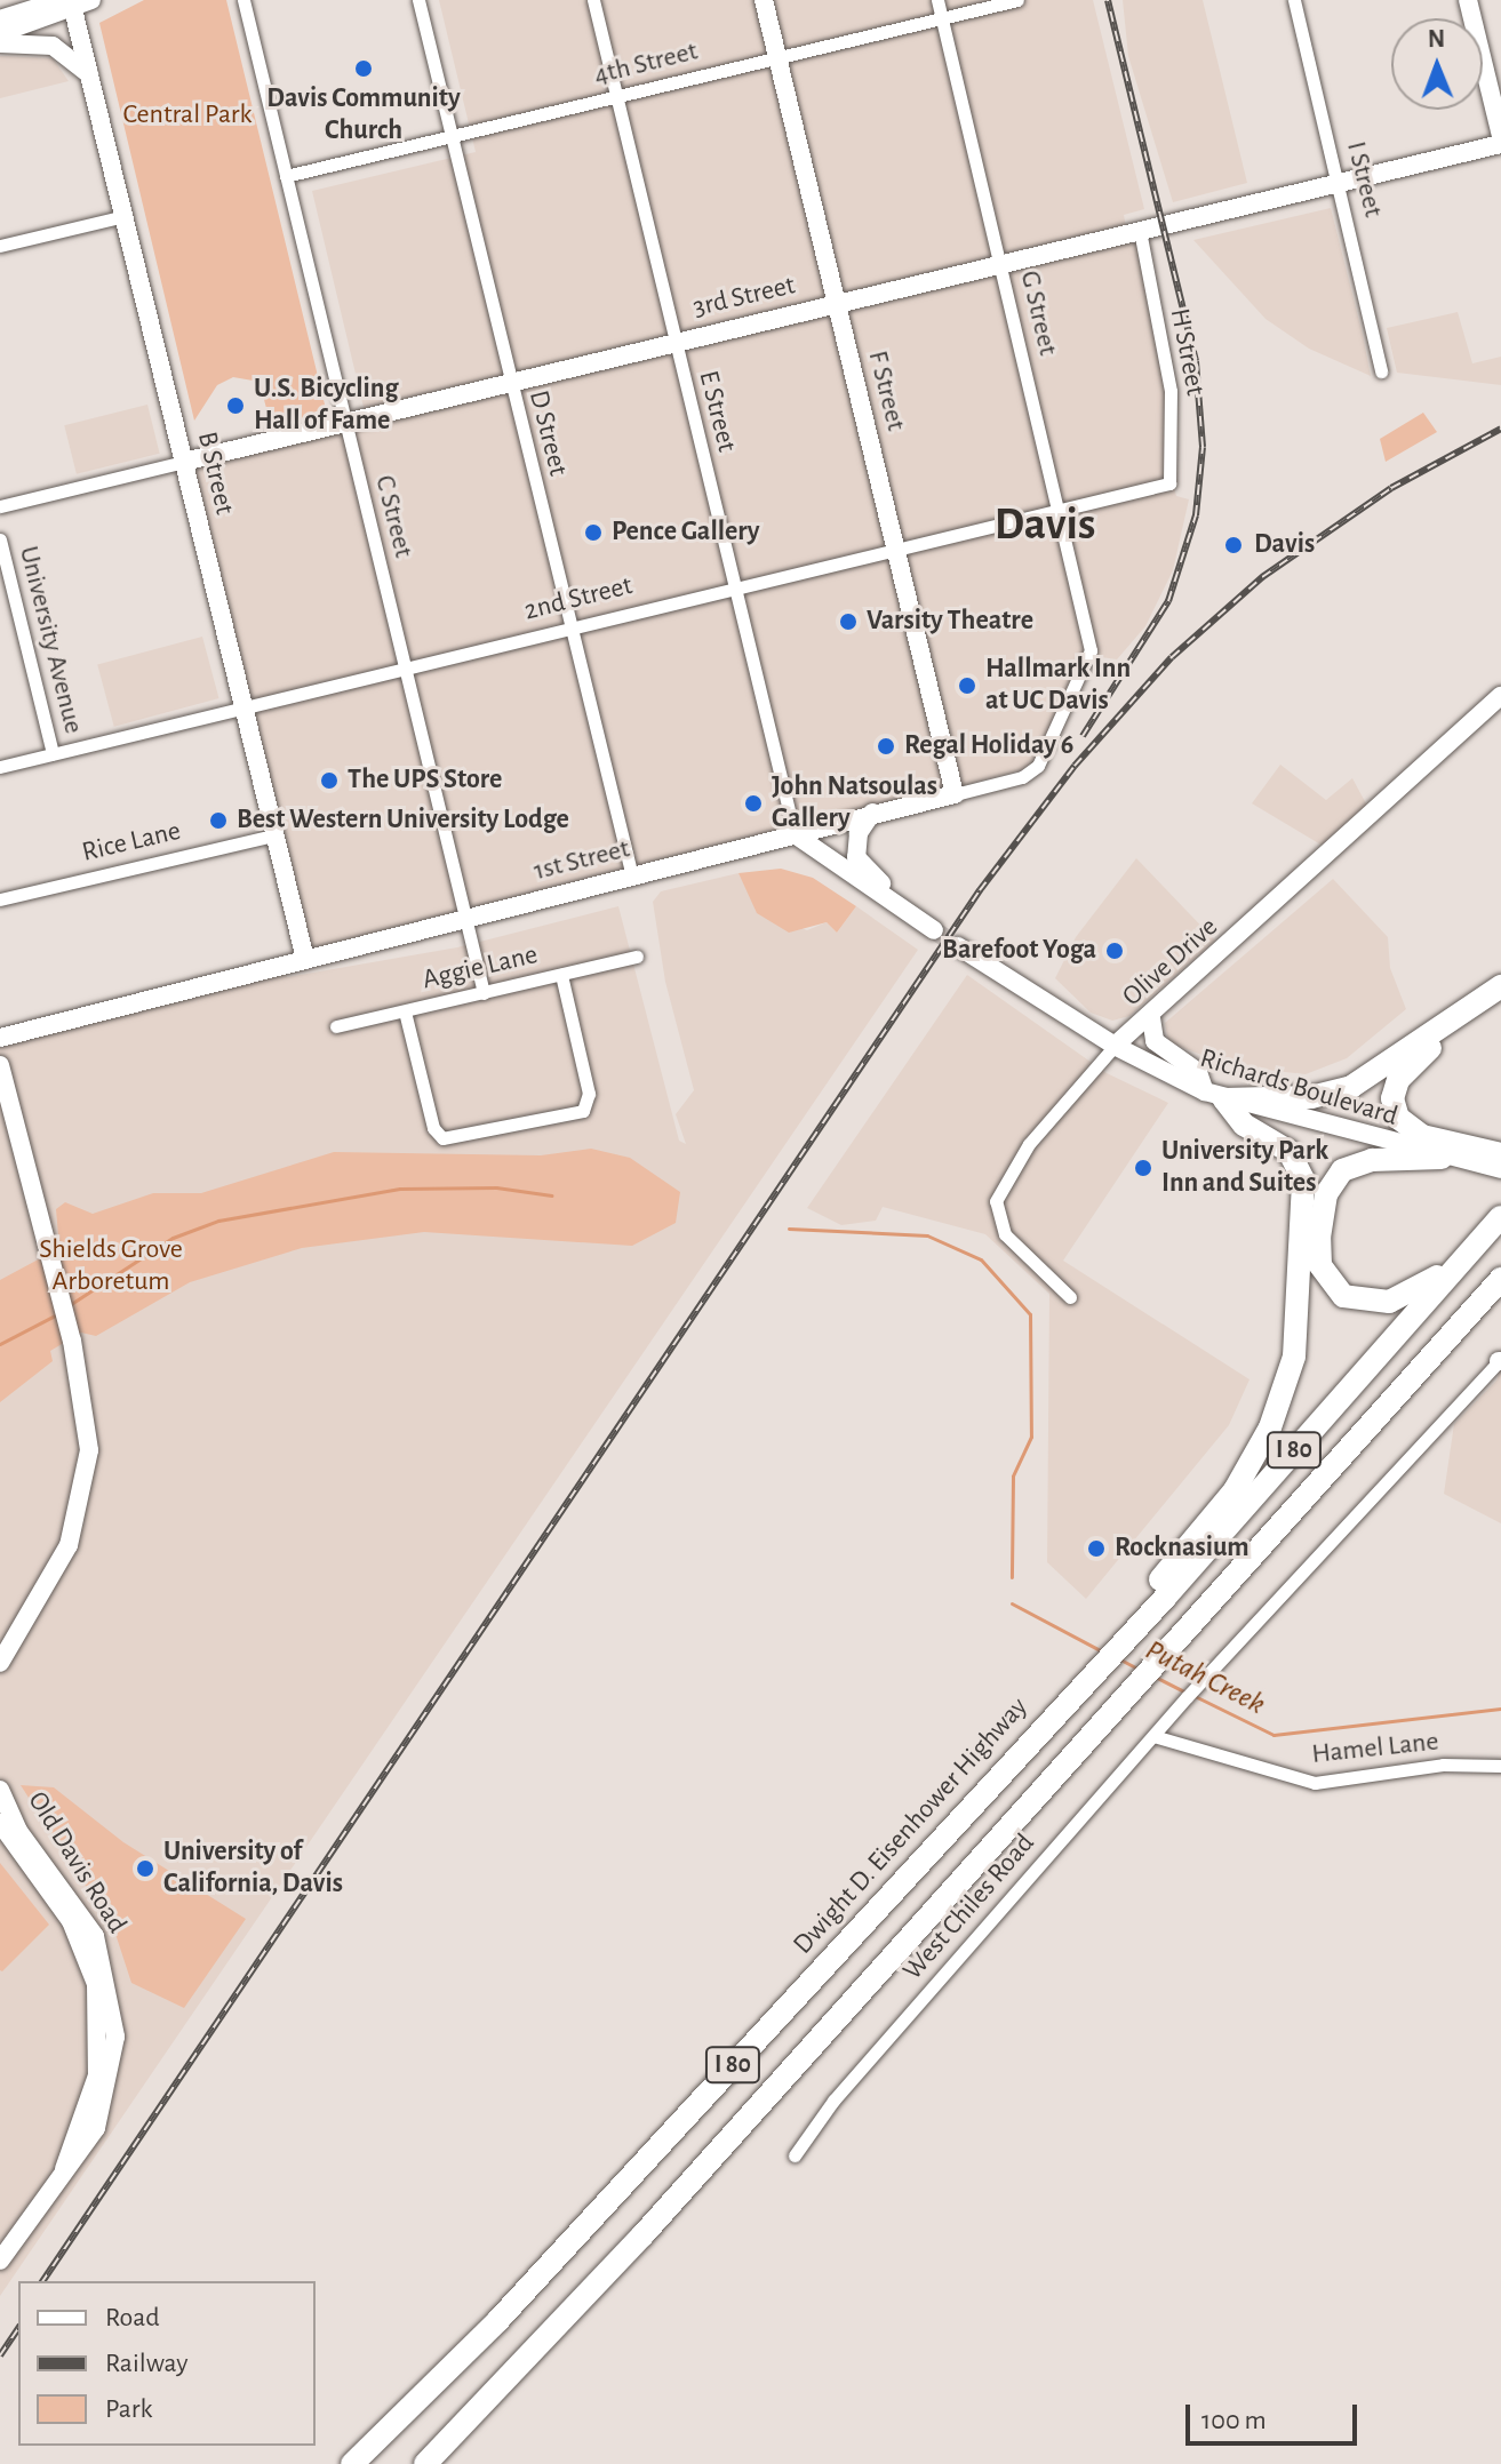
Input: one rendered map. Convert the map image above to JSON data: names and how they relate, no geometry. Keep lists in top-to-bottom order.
{
  "streets": {
    "highway": ["I 80", "Dwight D. Eisenhower Highway"],
    "street": [
      "4th Street",
      "I Street",
      "3rd Street",
      "G Street",
      "H Street",
      "F Street",
      "E Street",
      "D Street",
      "B Street",
      "C Street",
      "2nd Street",
      "University Avenue",
      "Rice Lane",
      "1st Street",
      "Olive Drive",
      "Aggie Lane",
      "Richards Boulevard",
      "Hamel Lane",
      "Old Davis Road",
      "West Chiles Road"
    ]
  },
  "crossings": [
    ["4th Street", "G Street"],
    ["4th Street", "F Street"],
    ["4th Street", "E Street"],
    ["4th Street", "D Street"],
    ["4th Street", "C Street"],
    ["I Street", "3rd Street"],
    ["3rd Street", "G Street"],
    ["3rd Street", "H Street"],
    ["3rd Street", "F Street"],
    ["3rd Street", "E Street"],
    ["3rd Street", "D Street"],
    ["3rd Street", "B Street"],
    ["3rd Street", "C Street"],
    ["G Street", "2nd Street"],
    ["G Street", "1st Street"],
    ["H Street", "2nd Street"],
    ["F Street", "2nd Street"],
    ["F Street", "1st Street"],
    ["E Street", "2nd Street"],
    ["E Street", "1st Street"],
    ["D Street", "2nd Street"],
    ["D Street", "1st Street"],
    ["B Street", "2nd Street"],
    ["B Street", "Rice Lane"],
    ["B Street", "1st Street"],
    ["C Street", "2nd Street"],
    ["C Street", "1st Street"],
    ["C Street", "Aggie Lane"],
    ["2nd Street", "University Avenue"],
    ["Olive Drive", "Richards Boulevard"],
    ["Hamel Lane", "West Chiles Road"]
  ],
  "districts": ["Davis"],
  "water": ["Putah Creek"],
  "parks": ["Central Park", "Shields Grove Arboretum"],
  "places": [
    "Davis Community Church",
    "U.S. Bicycling Hall of Fame",
    "Pence Gallery",
    "Davis",
    "Varsity Theatre",
    "Hallmark Inn at UC Davis",
    "Regal Holiday 6",
    "The UPS Store",
    "John Natsoulas Gallery",
    "Best Western University Lodge",
    "Barefoot Yoga",
    "University Park Inn and Suites",
    "Rocknasium",
    "University of California, Davis"
  ],
  "legend": ["Road", "Railway", "Park"],
  "scale_bar": "100 m",
  "north": "top"
}
